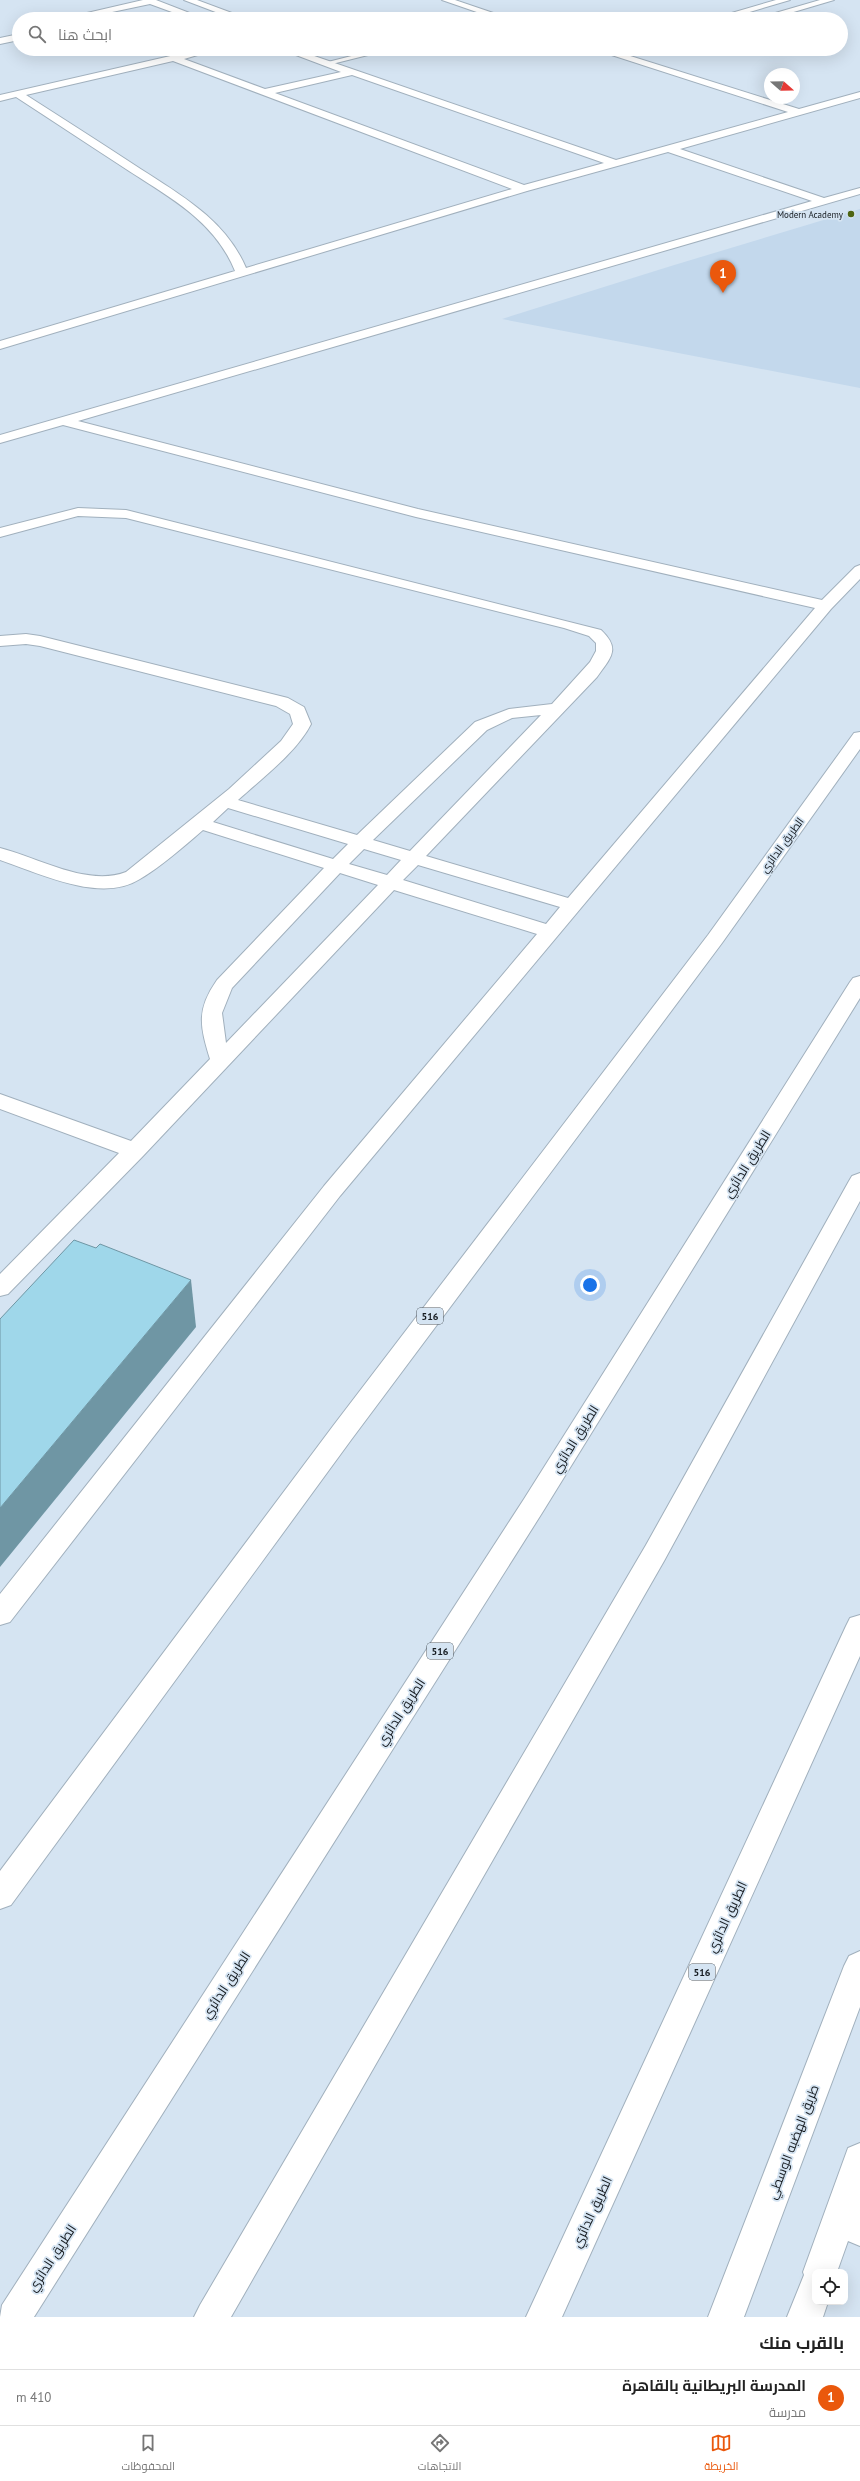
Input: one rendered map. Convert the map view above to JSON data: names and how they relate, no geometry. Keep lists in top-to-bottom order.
{
  "streets": {
    "main road": ["الطريق الدائري", "516", "طريق الهضبه الوسطي"]
  },
  "places": ["Modern Academy"],
  "north": "right",
  "page": {
    "search": "ابحث هنا",
    "pins": "1",
    "heading": "بالقرب منك",
    "list": [
      {
        "mark": "1",
        "name": "المدرسة البريطانية بالقاهرة",
        "note": "مدرسة",
        "value": "410 m"
      }
    ],
    "nav": ["الخريطة", "الاتجاهات", "المحفوظات"]
  }
}
